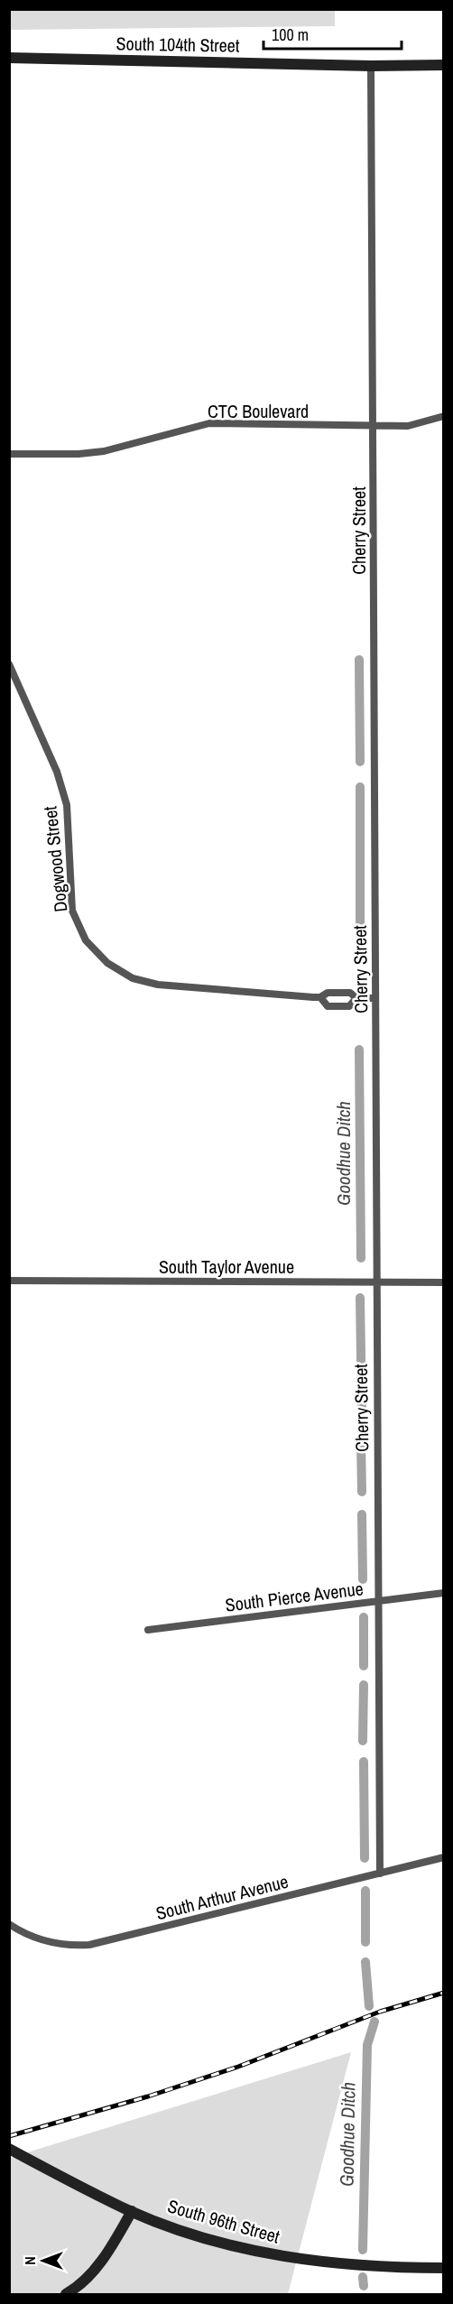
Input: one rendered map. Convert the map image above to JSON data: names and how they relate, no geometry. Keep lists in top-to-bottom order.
{
  "streets": {
    "main road": ["South 104th Street", "South 96th Street"],
    "street": [
      "CTC Boulevard",
      "Cherry Street",
      "Dogwood Street",
      "South Taylor Avenue",
      "South Pierce Avenue",
      "South Arthur Avenue"
    ]
  },
  "crossings": [
    ["South 104th Street", "Cherry Street"],
    ["CTC Boulevard", "Cherry Street"],
    ["Cherry Street", "Dogwood Street"],
    ["Cherry Street", "South Taylor Avenue"],
    ["Cherry Street", "South Pierce Avenue"],
    ["Cherry Street", "South Arthur Avenue"]
  ],
  "water": ["Goodhue Ditch"],
  "scale_bar": "100 m",
  "north": "left"
}
